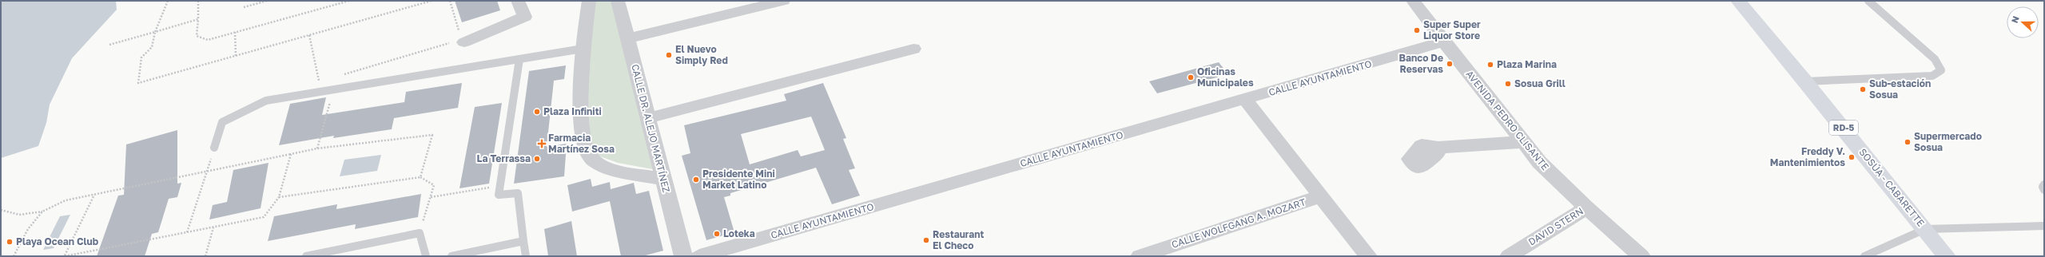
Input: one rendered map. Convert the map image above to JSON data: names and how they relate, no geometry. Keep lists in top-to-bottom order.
{
  "streets": {
    "main road": ["RD-5", "SOSÚA - CABARETTE"],
    "street": [
      "CALLE AYUNTAMIENTO",
      "AVENIDA PEDRO CLISANTE",
      "CALLE DR. ALEJO MARTÍNEZ",
      "CALLE WOLFGANG A. MOZART",
      "DAVID STERN"
    ]
  },
  "crossings": [
    ["CALLE AYUNTAMIENTO", "AVENIDA PEDRO CLISANTE"],
    ["AVENIDA PEDRO CLISANTE", "DAVID STERN"]
  ],
  "places": {
    "other": [
      "Super Super Liquor Store",
      "El Nuevo Simply Red",
      "Banco De Reservas",
      "Plaza Marina",
      "Oficinas Municipales",
      "Sosua Grill",
      "Sub-estación Sosua",
      "Plaza Infiniti",
      "Supermercado Sosua",
      "Freddy V. Mantenimientos",
      "La Terrassa",
      "Presidente Mini Market Latino",
      "Loteka",
      "Restaurant El Checo",
      "Playa Ocean Club"
    ],
    "health": ["Farmacia Martínez Sosa"]
  },
  "north": "left"
}
